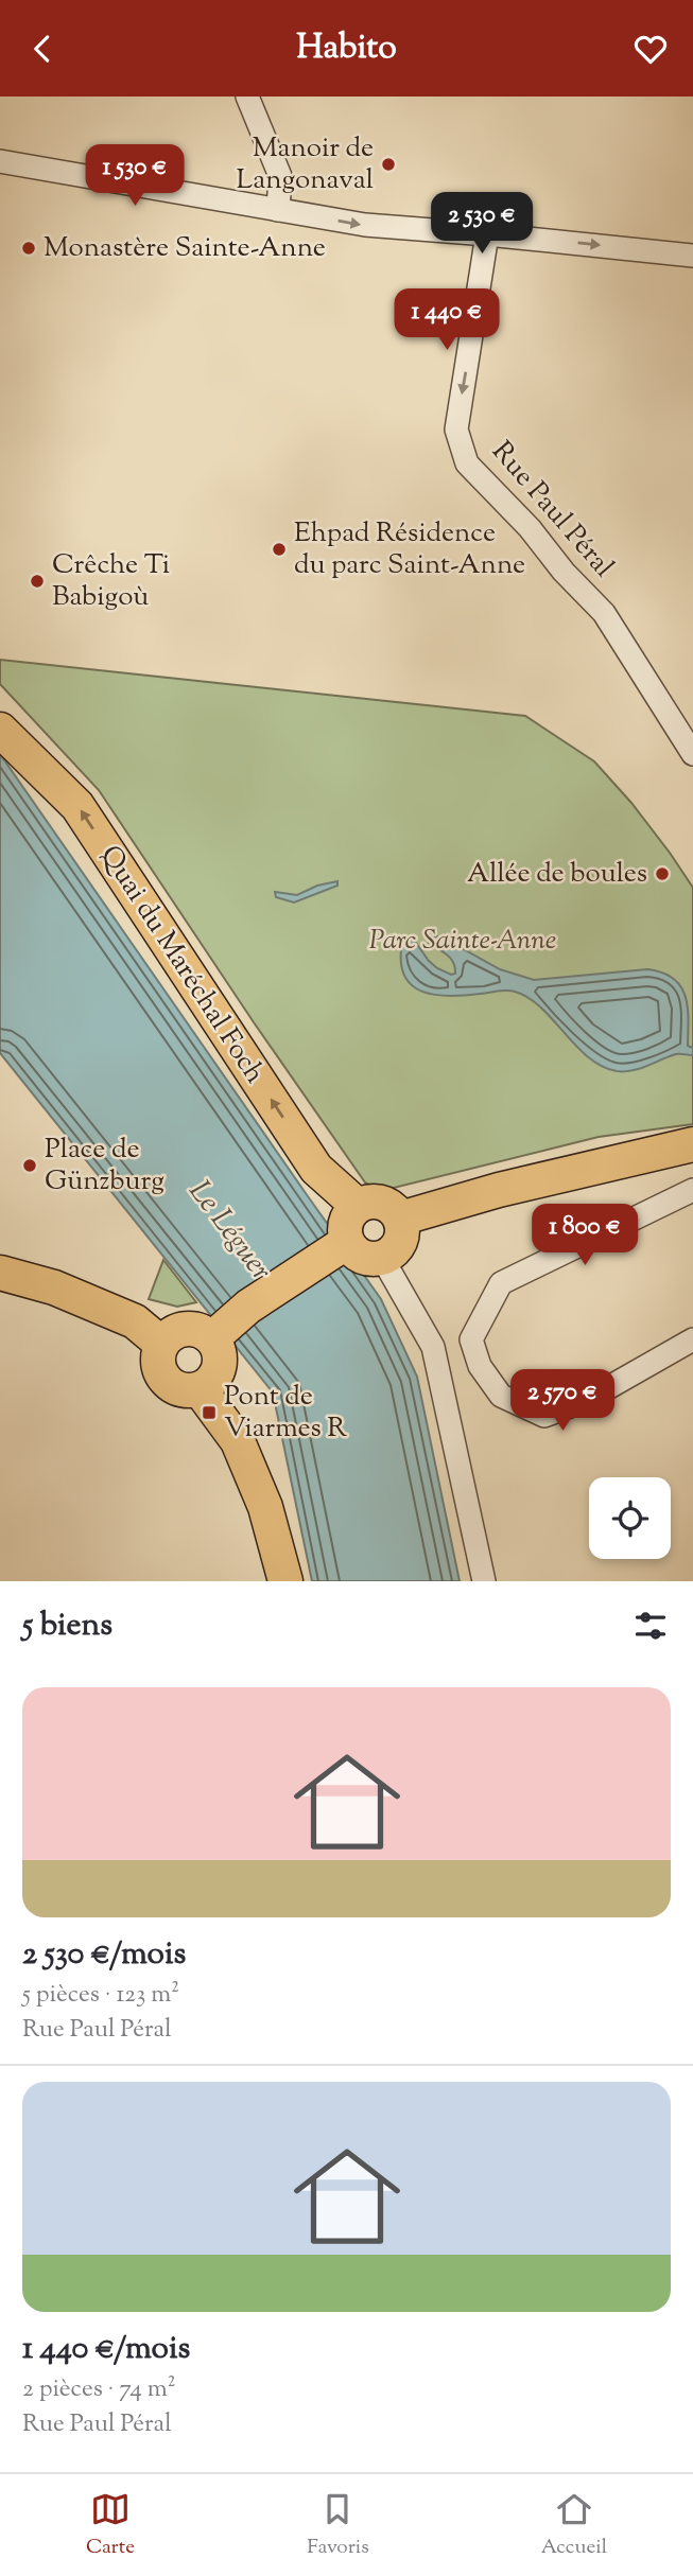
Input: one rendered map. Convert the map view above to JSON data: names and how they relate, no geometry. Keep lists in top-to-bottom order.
{
  "streets": {
    "main road": ["Quai du Maréchal Foch"],
    "street": ["Rue Paul Péral"]
  },
  "one_way": ["Rue Paul Péral", "Quai du Maréchal Foch"],
  "water": ["Le Léguer"],
  "parks": ["Parc Sainte-Anne"],
  "places": {
    "other": [
      "Manoir de Langonaval",
      "Monastère Sainte-Anne",
      "Ehpad Résidence du parc Saint-Anne",
      "Crêche Ti Babigoù",
      "Allée de boules",
      "Place de Günzburg"
    ],
    "transit": ["Pont de Viarmes R"]
  },
  "page": {
    "header": "Habito",
    "price": [
      "1 530 €",
      "2 530 €",
      "1 440 €",
      "1 800 €",
      "2 570 €"
    ],
    "heading": "5 biens",
    "list": [
      {
        "name": "2 530 €/mois",
        "note": "5 pièces · 123 m² · Rue Paul Péral"
      },
      {
        "name": "1 440 €/mois",
        "note": "2 pièces · 74 m² · Rue Paul Péral"
      }
    ],
    "tabs": ["Carte", "Favoris", "Accueil"]
  }
}
